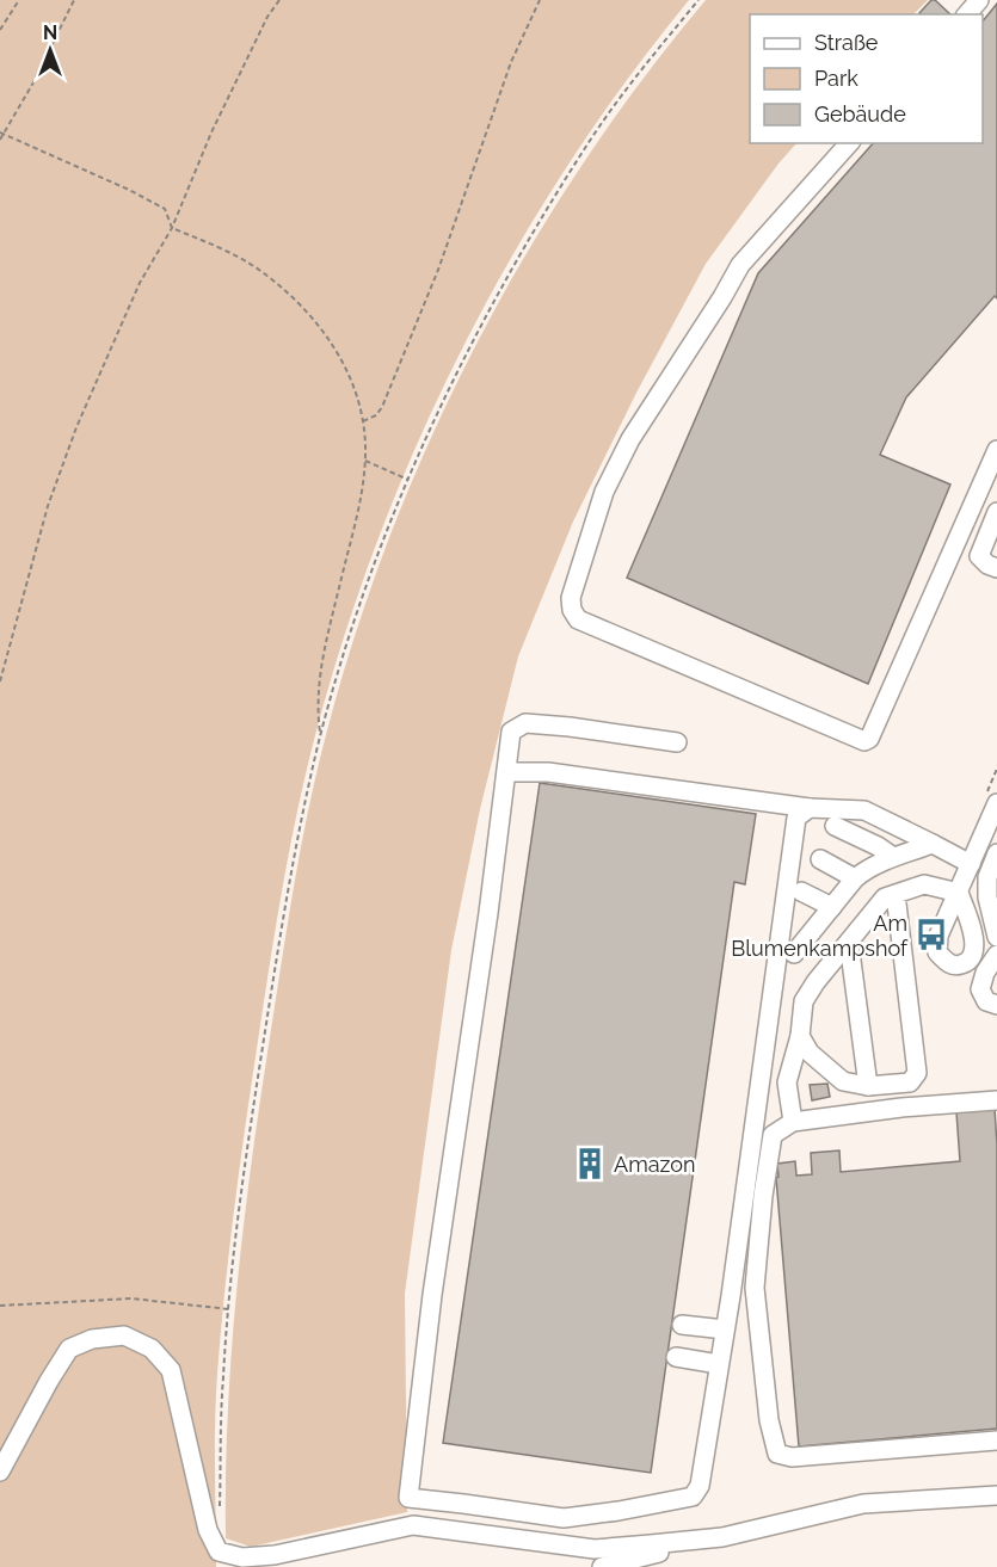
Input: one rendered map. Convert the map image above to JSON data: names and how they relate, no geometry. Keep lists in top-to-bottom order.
{
  "places": {
    "bus stop": ["Am Blumenkampshof"],
    "building": ["Amazon"]
  },
  "legend": ["Straße", "Park", "Gebäude"],
  "north": "top"
}
